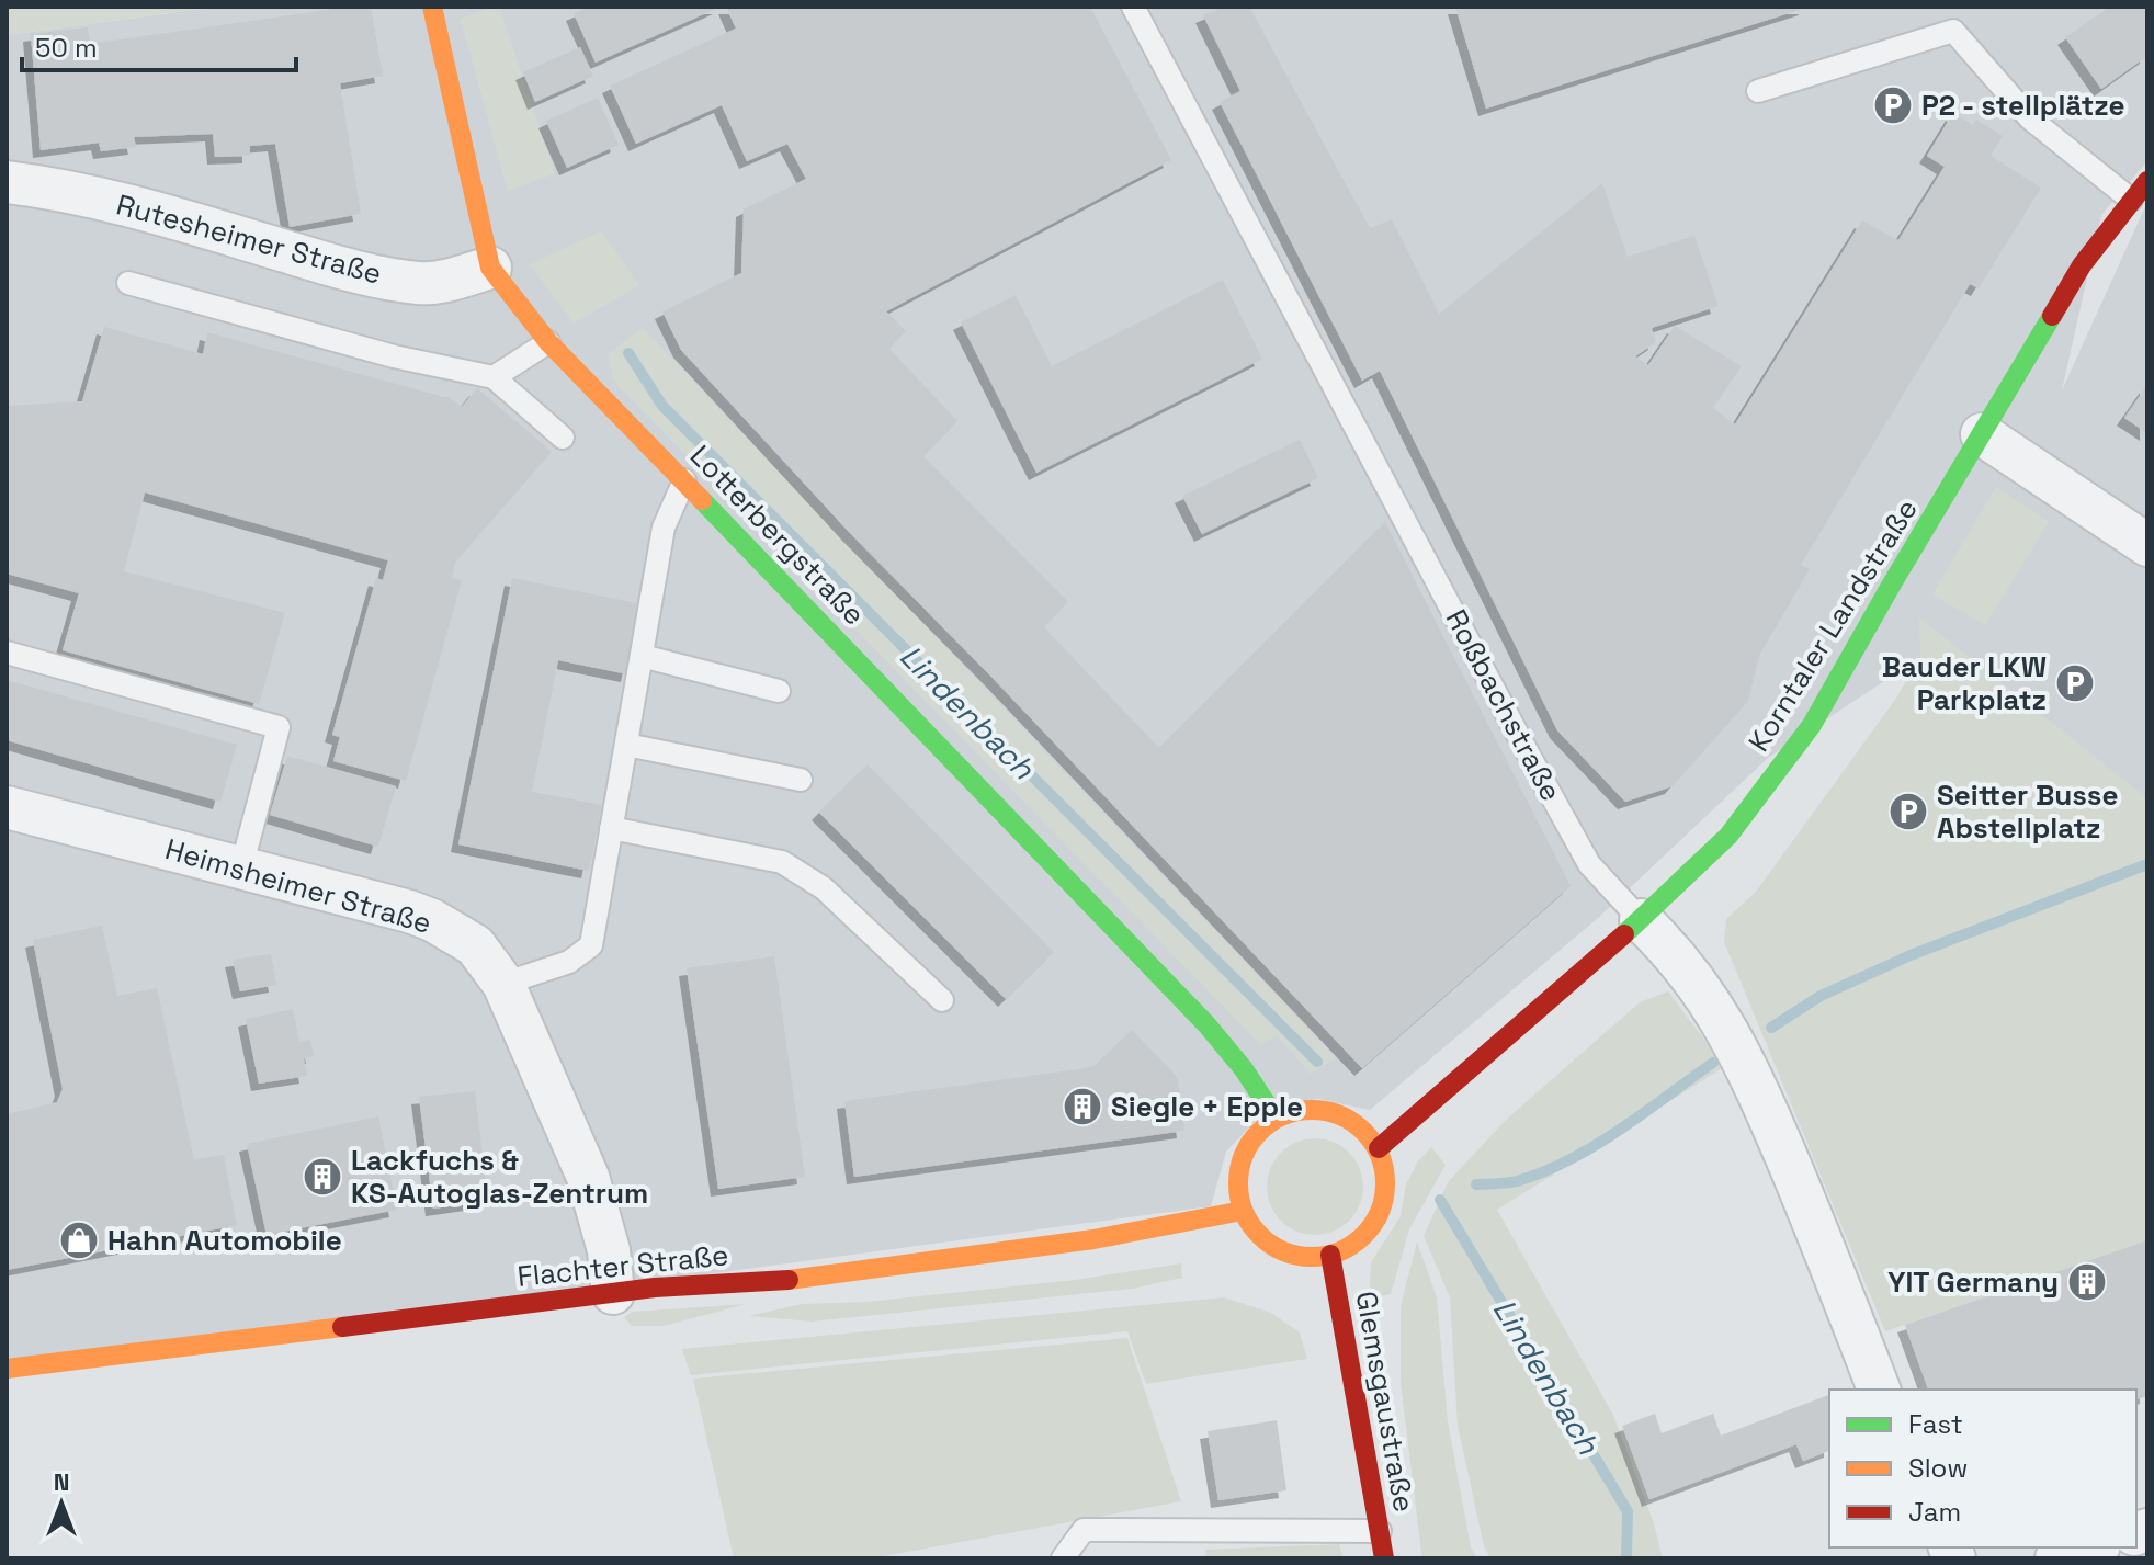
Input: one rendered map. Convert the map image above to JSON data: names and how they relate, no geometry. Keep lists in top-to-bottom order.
{
  "streets": {
    "main road": [
      "Lotterbergstraße",
      "Korntaler Landstraße",
      "Flachter Straße",
      "Glemsgaustraße"
    ],
    "street": ["Rutesheimer Straße", "Roßbachstraße", "Heimsheimer Straße"]
  },
  "crossings": [
    ["Rutesheimer Straße", "Lotterbergstraße"],
    ["Lotterbergstraße", "Korntaler Landstraße"],
    ["Lotterbergstraße", "Flachter Straße"],
    ["Lotterbergstraße", "Glemsgaustraße"],
    ["Korntaler Landstraße", "Roßbachstraße"],
    ["Korntaler Landstraße", "Flachter Straße"],
    ["Korntaler Landstraße", "Glemsgaustraße"],
    ["Heimsheimer Straße", "Flachter Straße"],
    ["Flachter Straße", "Glemsgaustraße"]
  ],
  "water": ["Lindenbach"],
  "places": {
    "parking": ["P2 - stellplätze", "Bauder LKW Parkplatz", "Seitter Busse Abstellplatz"],
    "building": ["Siegle + Epple", "Lackfuchs & KS-Autoglas-Zentrum", "YIT Germany"],
    "shop": ["Hahn Automobile"]
  },
  "legend": ["Fast", "Slow", "Jam"],
  "scale_bar": "50 m",
  "north": "top"
}
